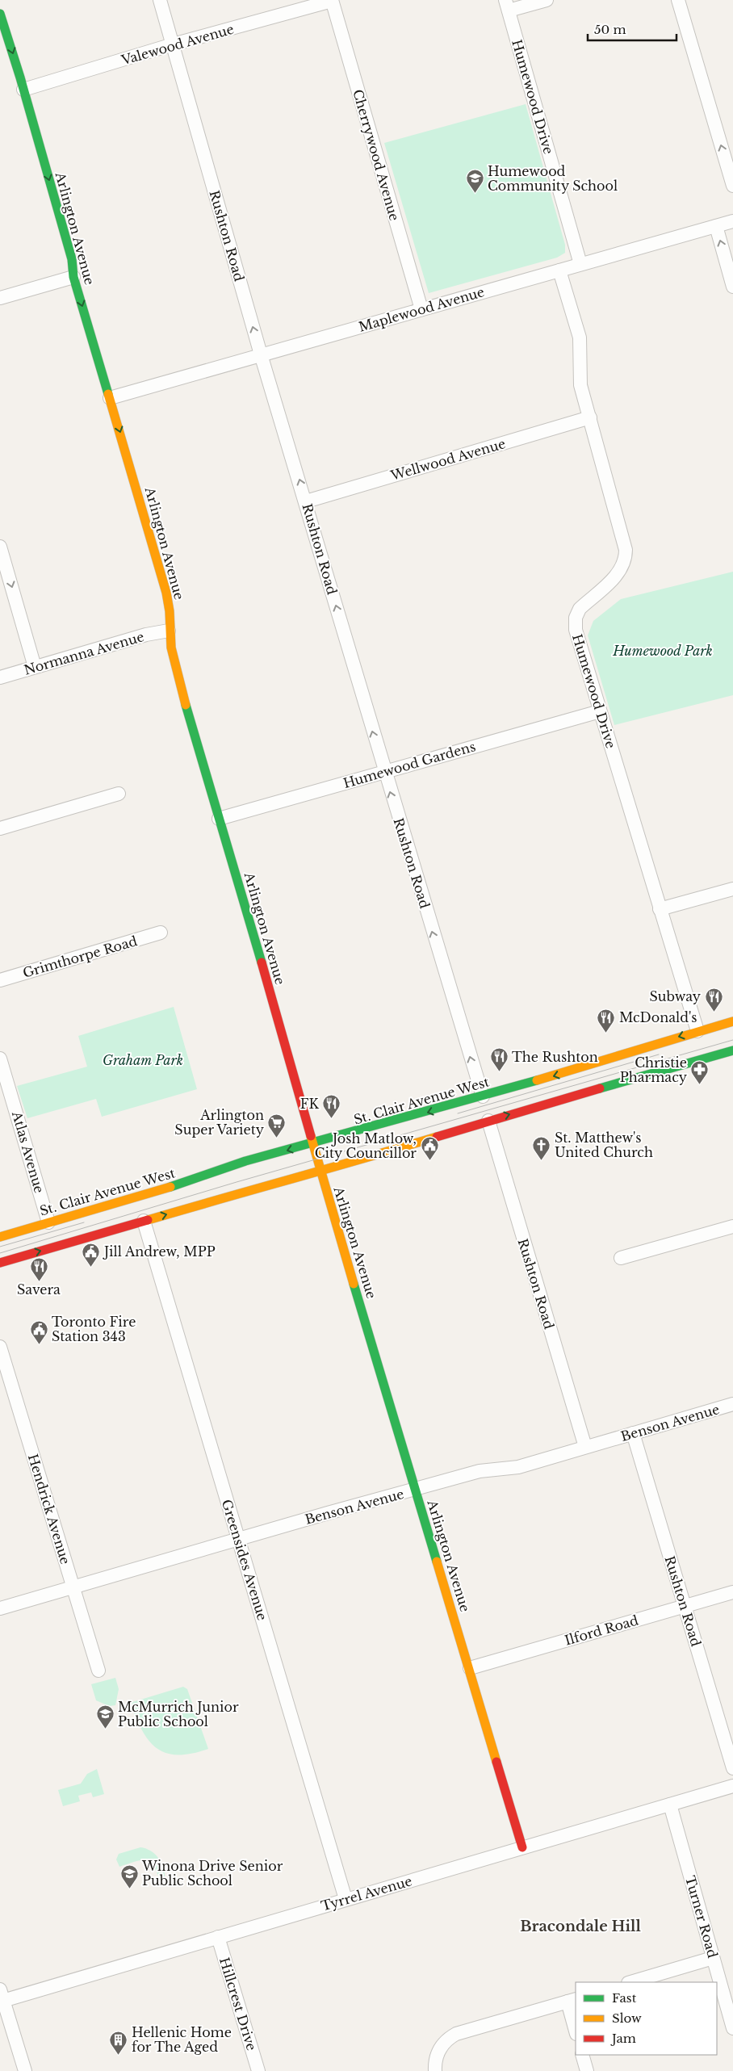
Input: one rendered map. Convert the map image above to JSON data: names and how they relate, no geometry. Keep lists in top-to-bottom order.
{
  "streets": {
    "street": [
      "Valewood Avenue",
      "Humewood Drive",
      "Cherrywood Avenue",
      "Arlington Avenue",
      "Rushton Road",
      "Maplewood Avenue",
      "Wellwood Avenue",
      "Normanna Avenue",
      "Humewood Gardens",
      "Grimthorpe Road",
      "St. Clair Avenue West",
      "Atlas Avenue",
      "Benson Avenue",
      "Hendrick Avenue",
      "Greensides Avenue",
      "Ilford Road",
      "Tyrrel Avenue",
      "Turner Road",
      "Hillcrest Drive"
    ]
  },
  "crossings": [
    ["Valewood Avenue", "Cherrywood Avenue"],
    ["Valewood Avenue", "Arlington Avenue"],
    ["Valewood Avenue", "Rushton Road"],
    ["Humewood Drive", "Maplewood Avenue"],
    ["Humewood Drive", "Wellwood Avenue"],
    ["Humewood Drive", "Humewood Gardens"],
    ["Humewood Drive", "St. Clair Avenue West"],
    ["Cherrywood Avenue", "Maplewood Avenue"],
    ["Arlington Avenue", "Maplewood Avenue"],
    ["Arlington Avenue", "Normanna Avenue"],
    ["Arlington Avenue", "Humewood Gardens"],
    ["Arlington Avenue", "St. Clair Avenue West"],
    ["Arlington Avenue", "Benson Avenue"],
    ["Arlington Avenue", "Ilford Road"],
    ["Arlington Avenue", "Tyrrel Avenue"],
    ["Rushton Road", "Maplewood Avenue"],
    ["Rushton Road", "Wellwood Avenue"],
    ["Rushton Road", "Humewood Gardens"],
    ["Rushton Road", "St. Clair Avenue West"],
    ["Rushton Road", "Benson Avenue"],
    ["Rushton Road", "Ilford Road"],
    ["St. Clair Avenue West", "Atlas Avenue"],
    ["Benson Avenue", "Hendrick Avenue"],
    ["Benson Avenue", "Greensides Avenue"],
    ["Greensides Avenue", "Tyrrel Avenue"],
    ["Tyrrel Avenue", "Turner Road"],
    ["Tyrrel Avenue", "Hillcrest Drive"]
  ],
  "one_way": ["Rushton Road"],
  "districts": ["Bracondale Hill"],
  "parks": ["Humewood Park", "Graham Park"],
  "places": {
    "school or university": ["Humewood Community School", "McMurrich Junior Public School", "Winona Drive Senior Public School"],
    "restaurant": [
      "Subway",
      "McDonald's",
      "The Rushton",
      "FK",
      "Savera"
    ],
    "pharmacy": ["Christie Pharmacy"],
    "supermarket": ["Arlington Super Variety"],
    "church": ["St. Matthew's United Church"],
    "public building": ["Josh Matlow, City Councillor", "Jill Andrew, MPP", "Toronto Fire Station 343"],
    "building": ["Hellenic Home for The Aged"]
  },
  "legend": ["Fast", "Slow", "Jam"],
  "scale_bar": "50 m"
}
